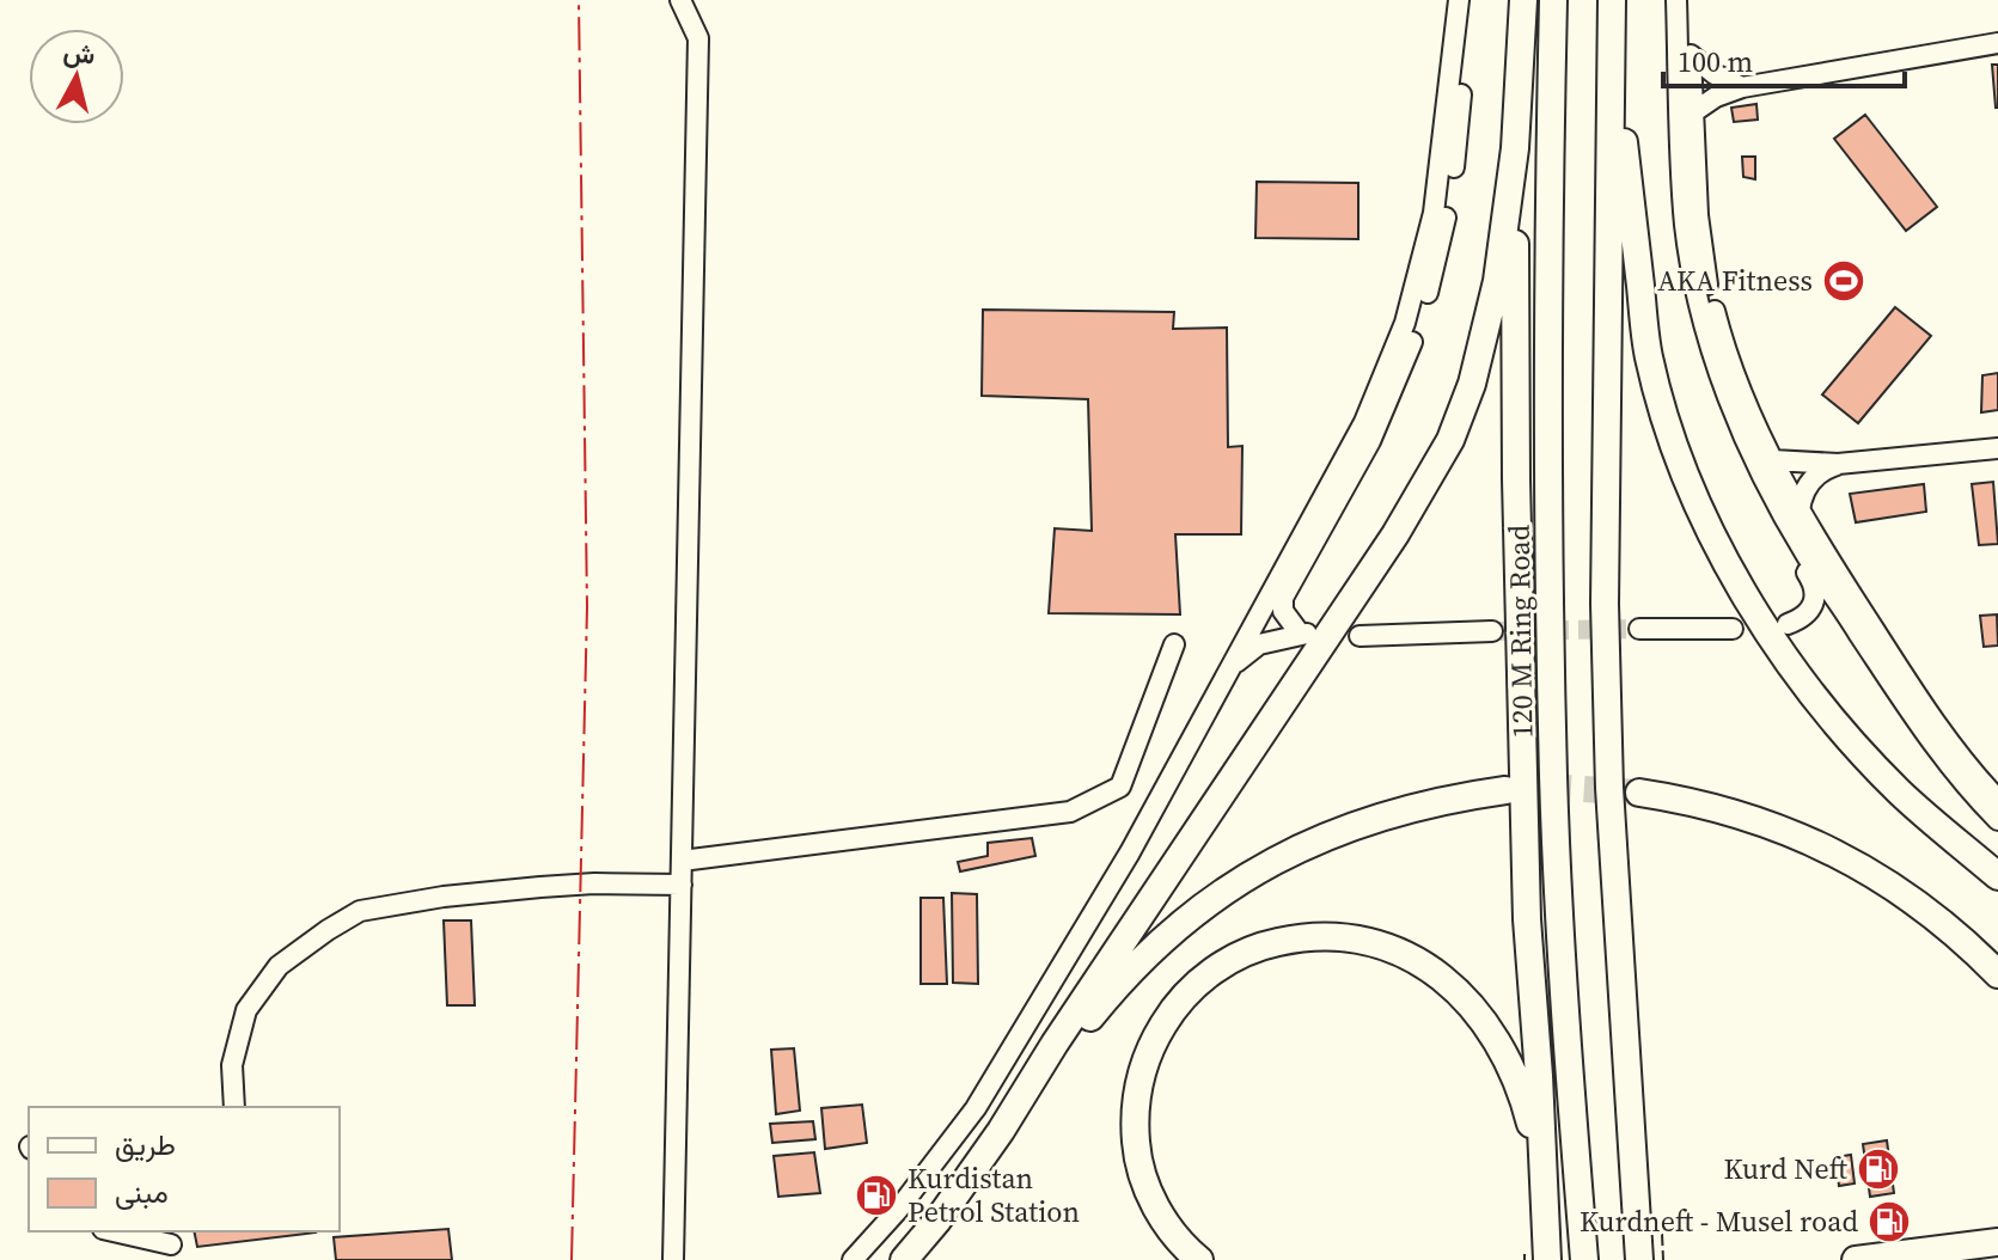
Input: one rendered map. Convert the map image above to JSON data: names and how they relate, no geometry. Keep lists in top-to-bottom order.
{
  "streets": {
    "highway": ["120 M Ring Road"]
  },
  "places": {
    "sports": ["AKA Fitness"],
    "fuel station": ["Kurd Neft", "Kurdistan Petrol Station", "Kurdneft - Musel road"]
  },
  "legend": ["طريق", "مبنى"],
  "scale_bar": "100 m",
  "north": "top"
}
